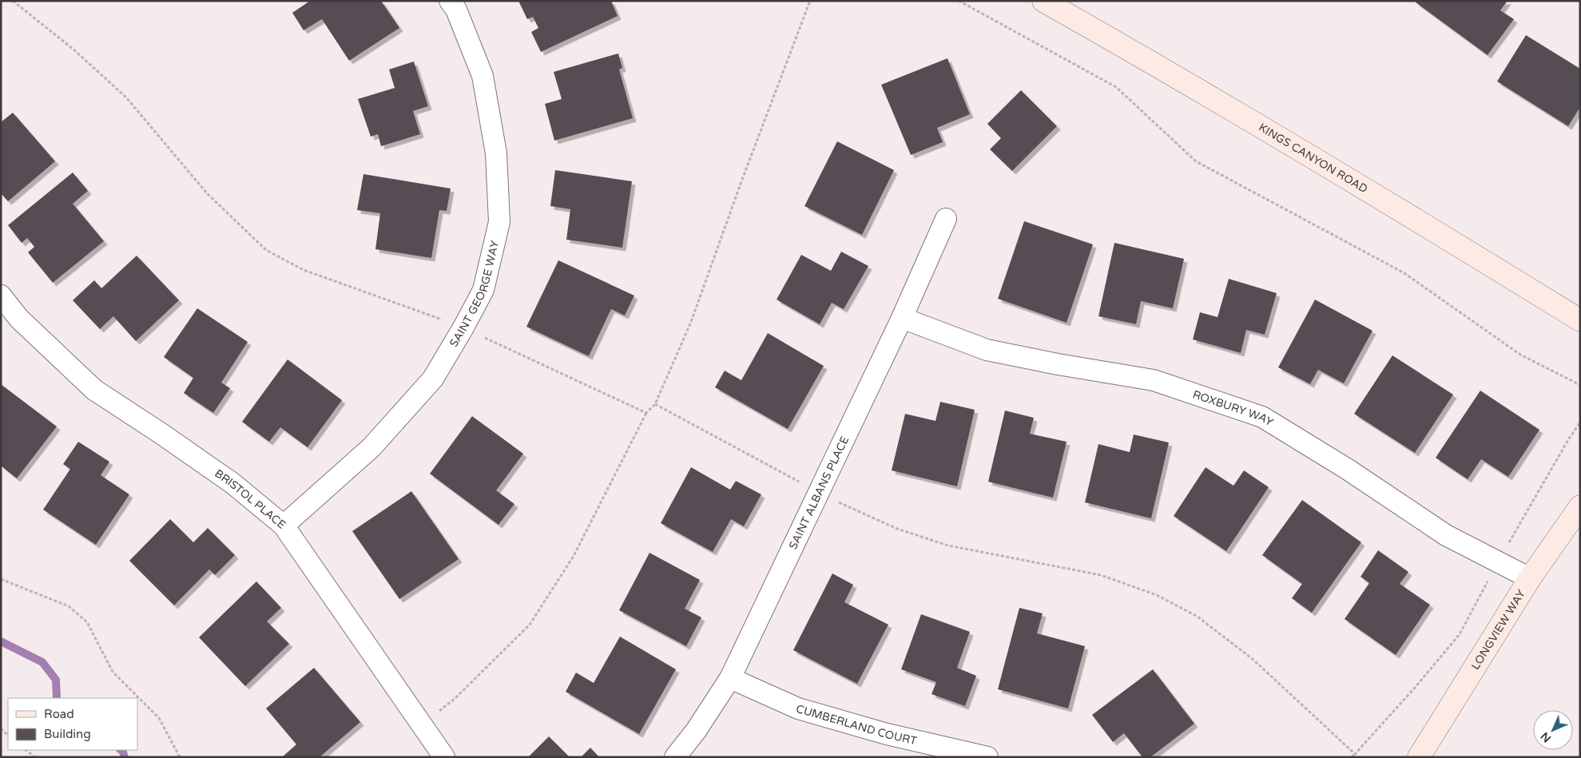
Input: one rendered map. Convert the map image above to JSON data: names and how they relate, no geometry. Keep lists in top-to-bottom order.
{
  "streets": {
    "street": [
      "KINGS CANYON ROAD",
      "SAINT GEORGE WAY",
      "ROXBURY WAY",
      "SAINT ALBANS PLACE",
      "BRISTOL PLACE",
      "LONGVIEW WAY",
      "CUMBERLAND COURT"
    ]
  },
  "crossings": [
    ["SAINT GEORGE WAY", "BRISTOL PLACE"],
    ["ROXBURY WAY", "SAINT ALBANS PLACE"],
    ["ROXBURY WAY", "LONGVIEW WAY"],
    ["SAINT ALBANS PLACE", "CUMBERLAND COURT"]
  ],
  "legend": ["Road", "Building"],
  "north": "bottom left"
}
